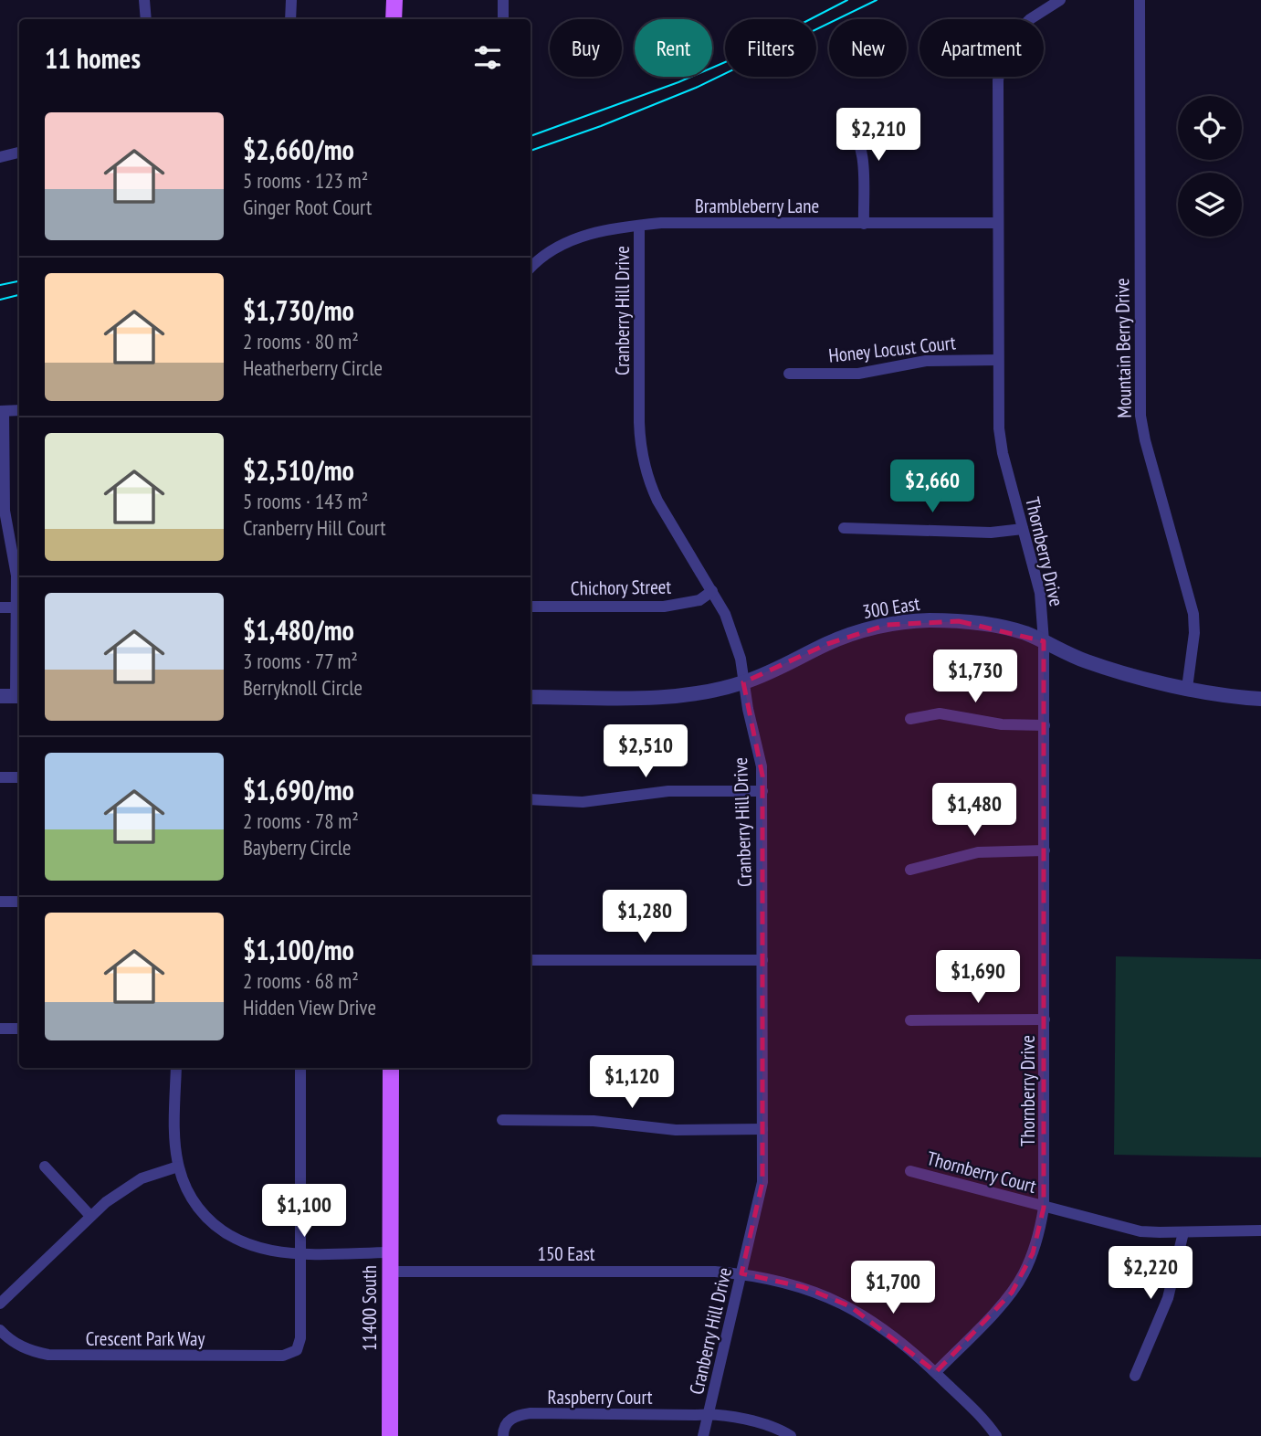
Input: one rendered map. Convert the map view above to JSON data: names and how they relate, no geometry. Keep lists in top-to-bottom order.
{
  "streets": {
    "main road": ["11400 South"],
    "street": [
      "Brambleberry Lane",
      "Cranberry Hill Drive",
      "Mountain Berry Drive",
      "Honey Locust Court",
      "Thornberry Drive",
      "Chichory Street",
      "300 East",
      "Thornberry Court",
      "150 East",
      "Crescent Park Way",
      "Raspberry Court"
    ]
  },
  "crossings": [
    ["Brambleberry Lane", "Cranberry Hill Drive"],
    ["Brambleberry Lane", "Thornberry Drive"],
    ["Cranberry Hill Drive", "Chichory Street"],
    ["Cranberry Hill Drive", "300 East"],
    ["Cranberry Hill Drive", "150 East"],
    ["Cranberry Hill Drive", "Raspberry Court"],
    ["Mountain Berry Drive", "300 East"],
    ["Honey Locust Court", "Thornberry Drive"],
    ["Thornberry Drive", "300 East"],
    ["Thornberry Drive", "Thornberry Court"],
    ["Thornberry Drive", "150 East"],
    ["150 East", "11400 South"]
  ],
  "page": {
    "chip": [
      "Buy",
      "Rent",
      "Filters",
      "New",
      "Apartment"
    ],
    "heading": "11 homes",
    "list": [
      {
        "name": "$2,660/mo",
        "note": "5 rooms · 123 m² · Ginger Root Court"
      },
      {
        "name": "$1,730/mo",
        "note": "2 rooms · 80 m² · Heatherberry Circle"
      },
      {
        "name": "$2,510/mo",
        "note": "5 rooms · 143 m² · Cranberry Hill Court"
      },
      {
        "name": "$1,480/mo",
        "note": "3 rooms · 77 m² · Berryknoll Circle"
      },
      {
        "name": "$1,690/mo",
        "note": "2 rooms · 78 m² · Bayberry Circle"
      },
      {
        "name": "$1,100/mo",
        "note": "2 rooms · 68 m² · Hidden View Drive"
      }
    ],
    "price": [
      "$2,210",
      "$2,660",
      "$1,730",
      "$2,510",
      "$1,480",
      "$1,280",
      "$1,690",
      "$1,120",
      "$1,100",
      "$2,220",
      "$1,700"
    ]
  }
}
